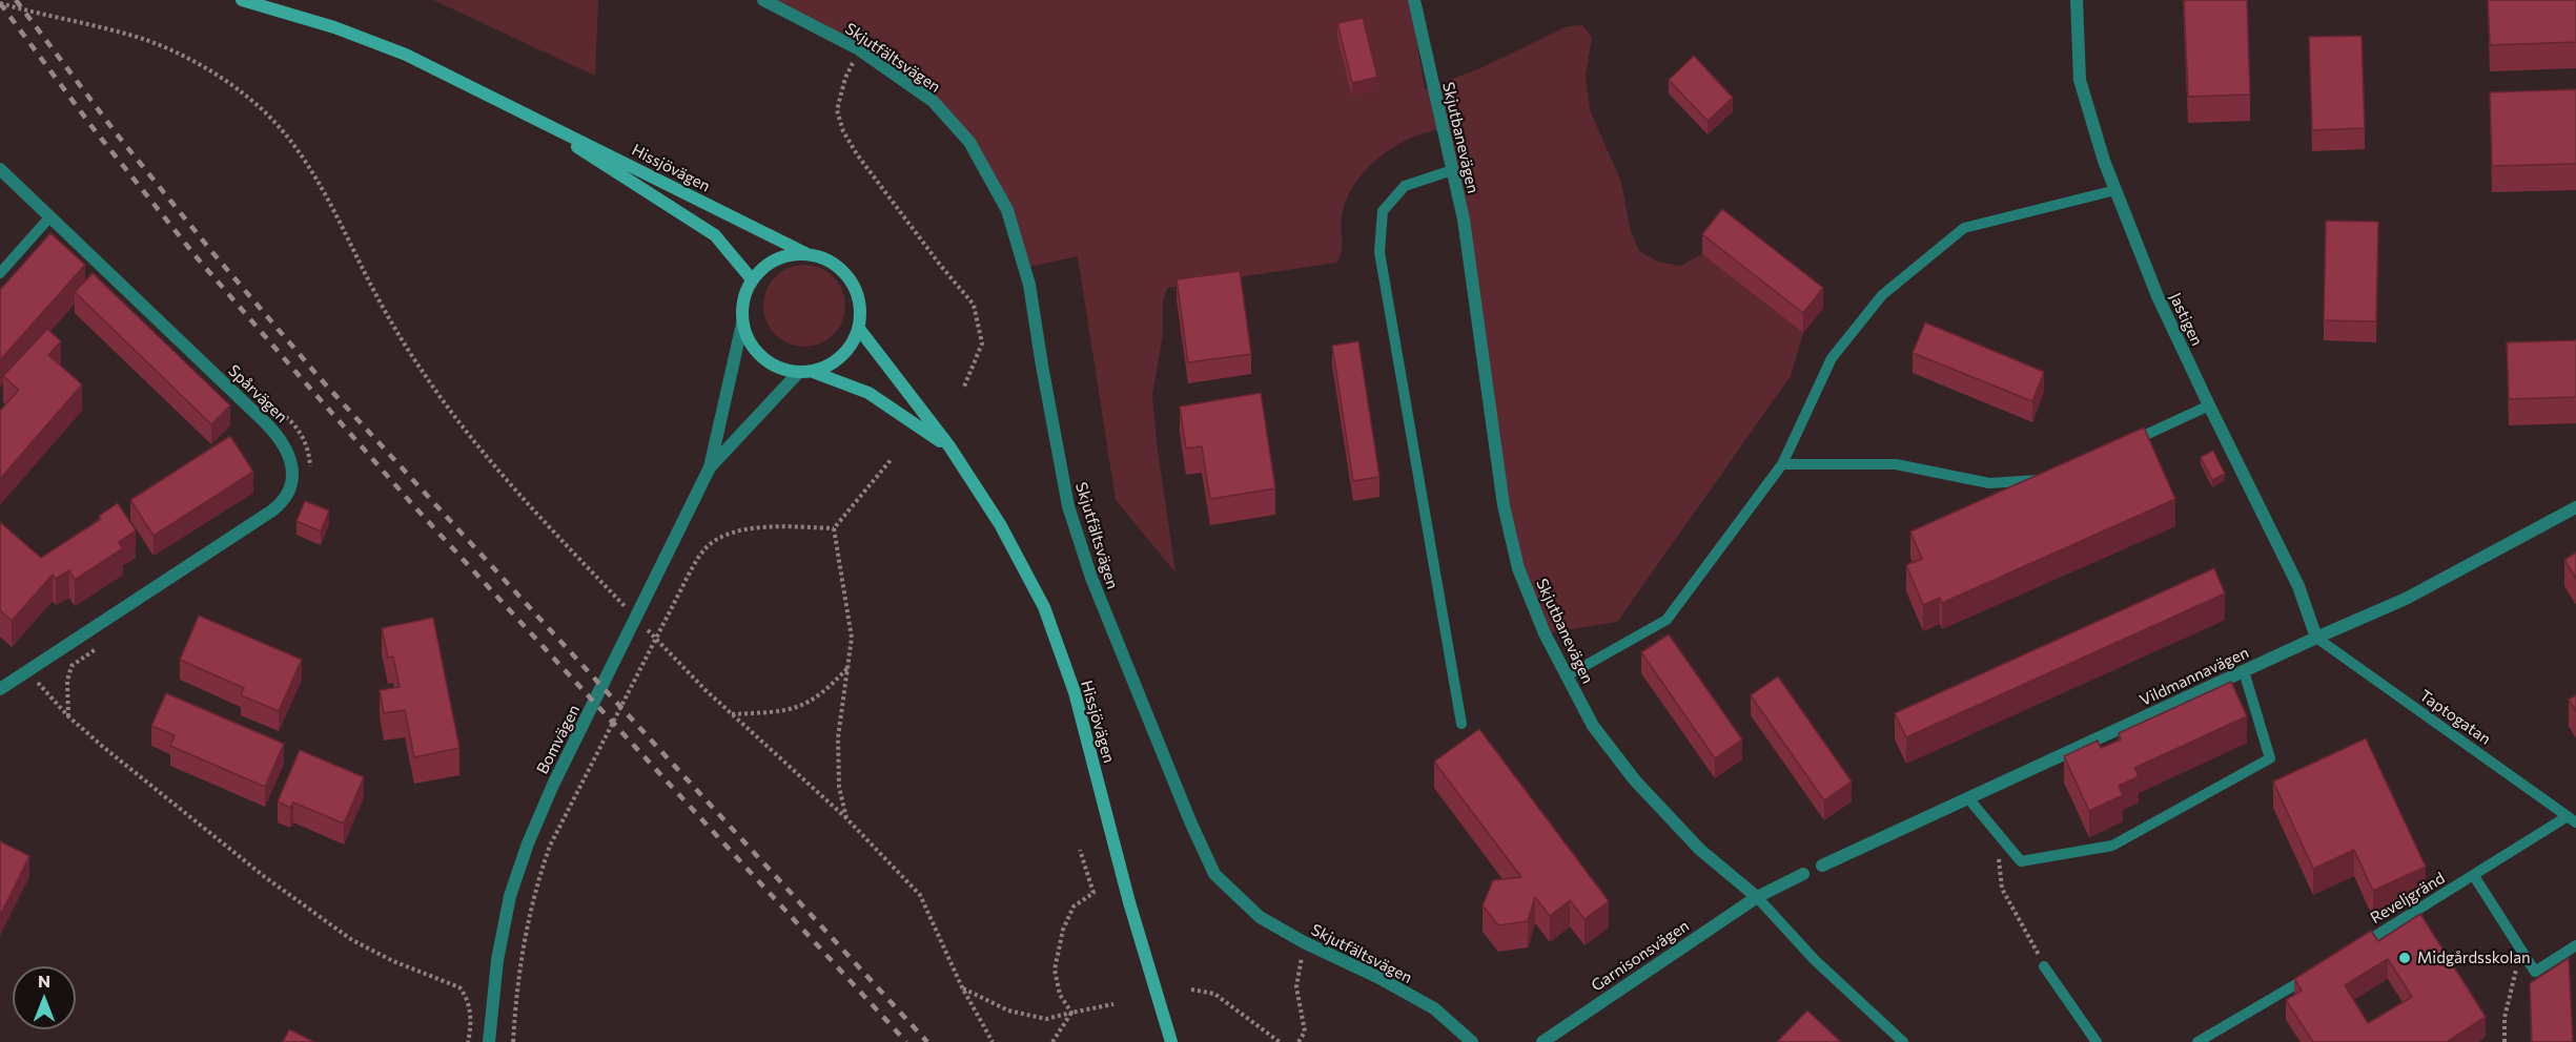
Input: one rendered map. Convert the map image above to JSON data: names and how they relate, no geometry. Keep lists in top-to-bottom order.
{
  "streets": {
    "main road": ["Hissjövägen"],
    "street": [
      "Skjutfältsvägen",
      "Skjutbanevägen",
      "Jastigen",
      "Spårvägen",
      "Vildmannavägen",
      "Bomvägen",
      "Garnisonsvägen"
    ],
    "lane": ["Taptogatan", "Reveljgränd"]
  },
  "crossings": [
    ["Skjutbanevägen", "Garnisonsvägen"],
    ["Hissjövägen", "Bomvägen"],
    ["Jastigen", "Vildmannavägen"],
    ["Jastigen", "Taptogatan"],
    ["Vildmannavägen", "Taptogatan"],
    ["Taptogatan", "Reveljgränd"]
  ],
  "places": ["Midgårdsskolan"],
  "north": "top"
}
